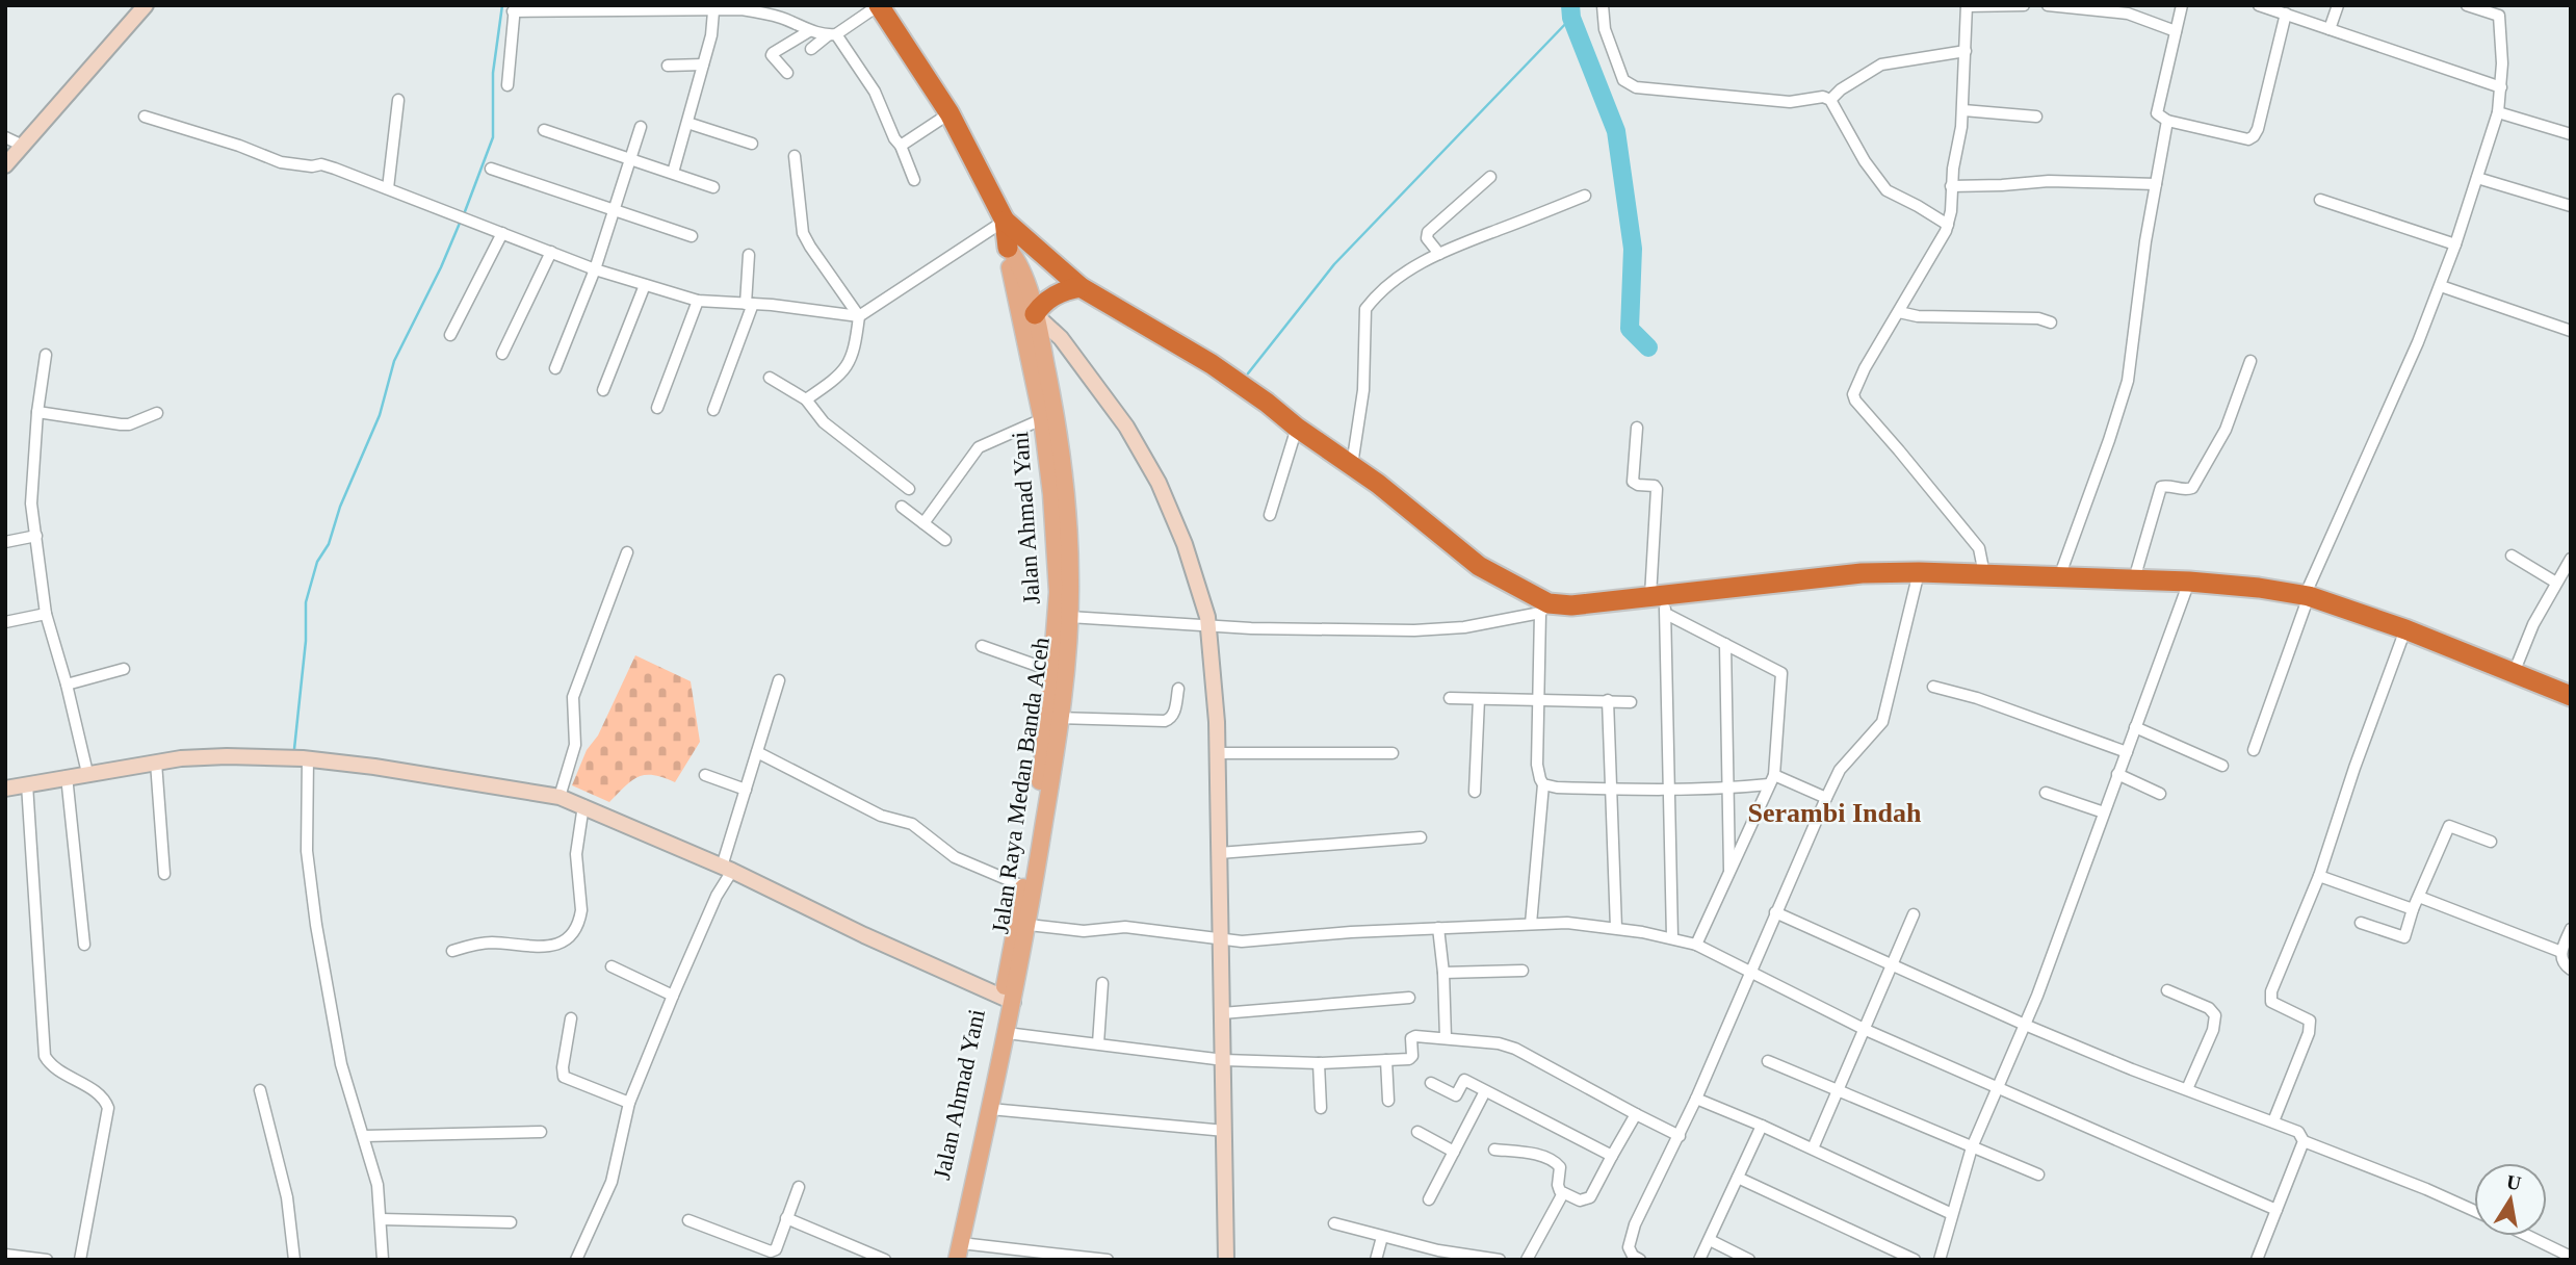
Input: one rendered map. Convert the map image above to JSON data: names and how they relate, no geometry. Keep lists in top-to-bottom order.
{
  "streets": {
    "highway": ["Jalan Raya Medan Banda Aceh"],
    "main road": ["Jalan Ahmad Yani"]
  },
  "crossings": [
    ["Jalan Ahmad Yani", "Jalan Raya Medan Banda Aceh"]
  ],
  "districts": ["Serambi Indah"],
  "north": "top"
}
